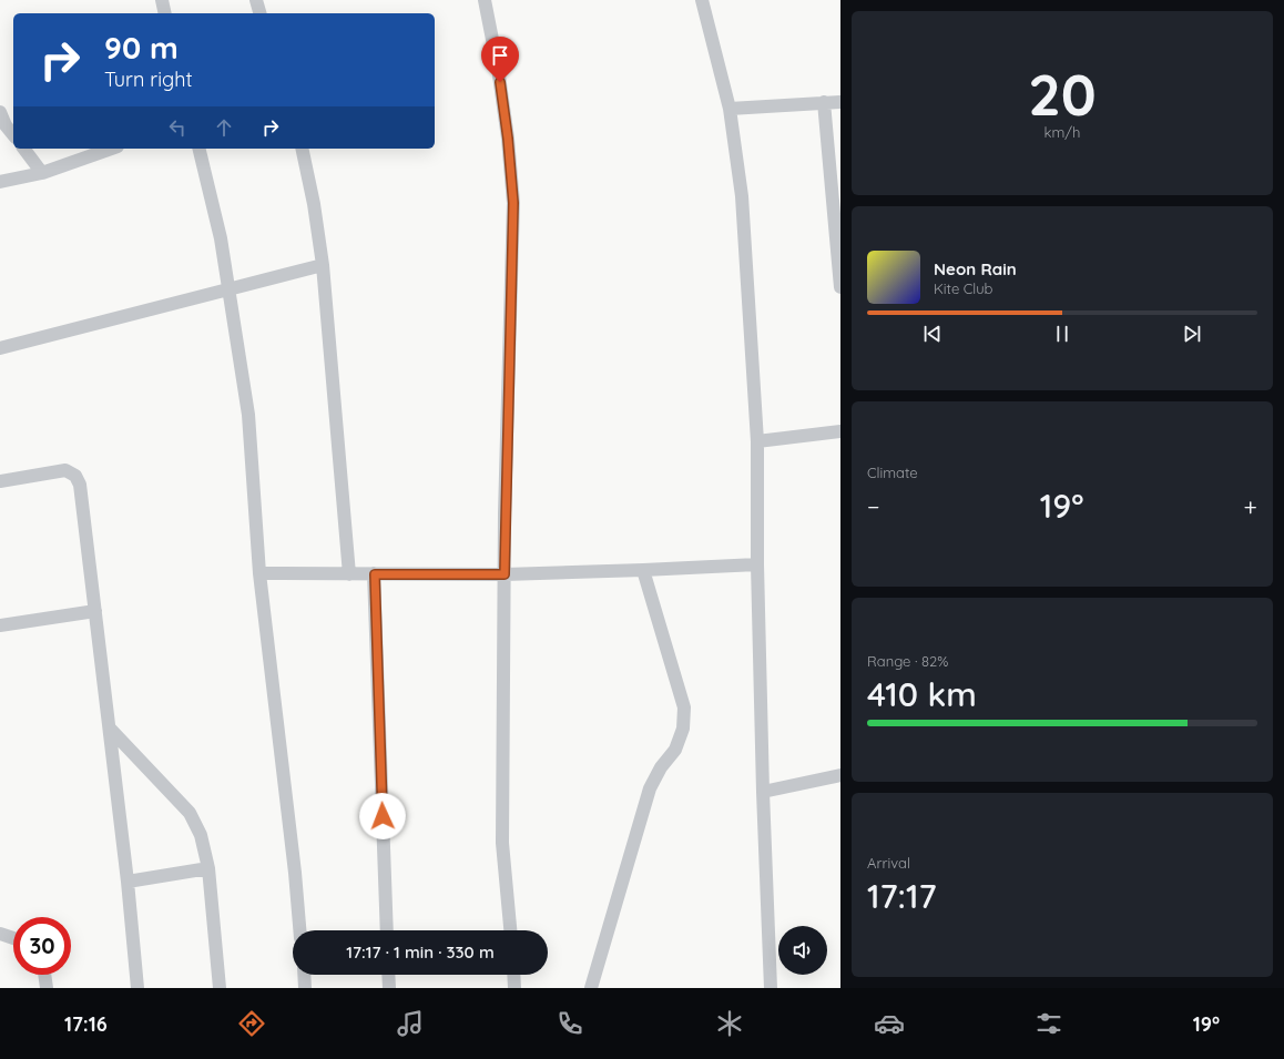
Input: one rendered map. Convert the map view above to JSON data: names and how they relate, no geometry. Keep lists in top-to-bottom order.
{
  "page": {
    "tile": [
      ["20", "km/h"],
      "Climate",
      ["Range · 82%", "410 km"],
      ["Arrival", "17:17"]
    ],
    "turn": ["90 m", "Turn right"],
    "song": ["Neon Rain", "Kite Club"],
    "heat": ["−", "19°", "+"],
    "limit": "30",
    "trip": "17:17 · 1 min · 330 m",
    "tabs": ["17:16", "19°"]
  }
}
